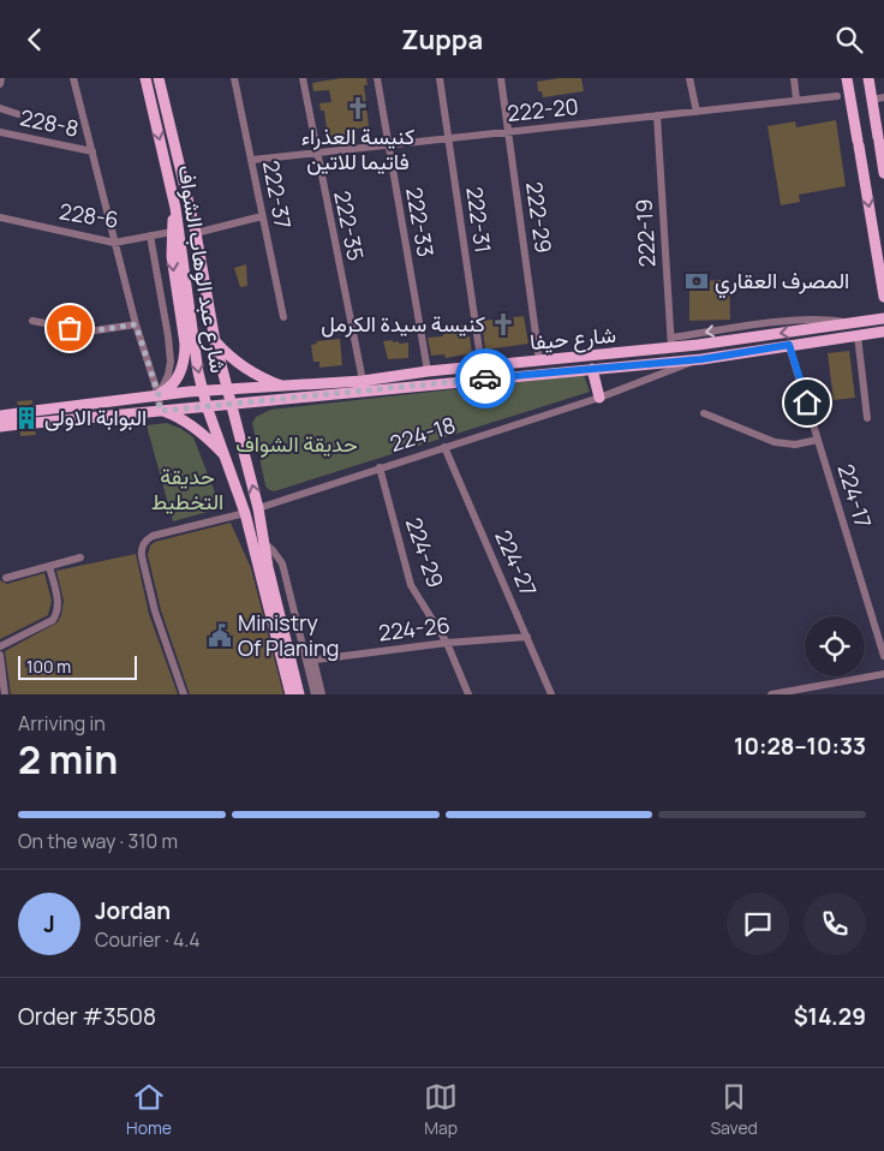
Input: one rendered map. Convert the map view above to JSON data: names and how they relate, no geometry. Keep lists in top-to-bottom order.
{
  "streets": {
    "main road": ["شارع عبد الوهاب الشواف", "شارع حيفا"],
    "street": [
      "222-20",
      "228-8",
      "222-37",
      "228-6",
      "222-29",
      "222-31",
      "222-33",
      "222-35",
      "222-19",
      "224-18",
      "224-17",
      "224-29",
      "224-27",
      "224-26"
    ]
  },
  "crossings": [
    ["222-20", "222-37"],
    ["222-20", "222-29"],
    ["222-20", "222-31"],
    ["222-20", "222-33"],
    ["222-20", "222-35"],
    ["222-20", "222-19"],
    ["222-29", "شارع حيفا"],
    ["222-31", "شارع حيفا"],
    ["222-33", "شارع حيفا"],
    ["222-35", "شارع حيفا"],
    ["222-19", "شارع حيفا"],
    ["شارع عبد الوهاب الشواف", "شارع حيفا"],
    ["شارع عبد الوهاب الشواف", "224-18"],
    ["شارع حيفا", "224-18"],
    ["شارع حيفا", "224-17"],
    ["224-18", "224-29"],
    ["224-18", "224-27"],
    ["224-29", "224-26"],
    ["224-27", "224-26"]
  ],
  "parks": ["حديقة الشواف", "حديقة التخطيط"],
  "places": {
    "church": ["كنيسة العذراء فاتيما للاتين", "كنيسة سيدة الكرمل"],
    "bank": ["المصرف العقاري"],
    "building": ["البوابة الاولى"],
    "public building": ["Ministry Of Planing"]
  },
  "scale_bar": "100 m",
  "page": {
    "header": "Zuppa",
    "scale": "100 m",
    "heading": ["2 min", "Arriving in", "10:28–10:33"],
    "panel": [
      "Jordan",
      "Courier · 4.4",
      "Order #3508",
      "$14.29"
    ],
    "bar": "On the way · 310 m",
    "round": "J",
    "tabs": ["Home", "Map", "Saved"]
  }
}
